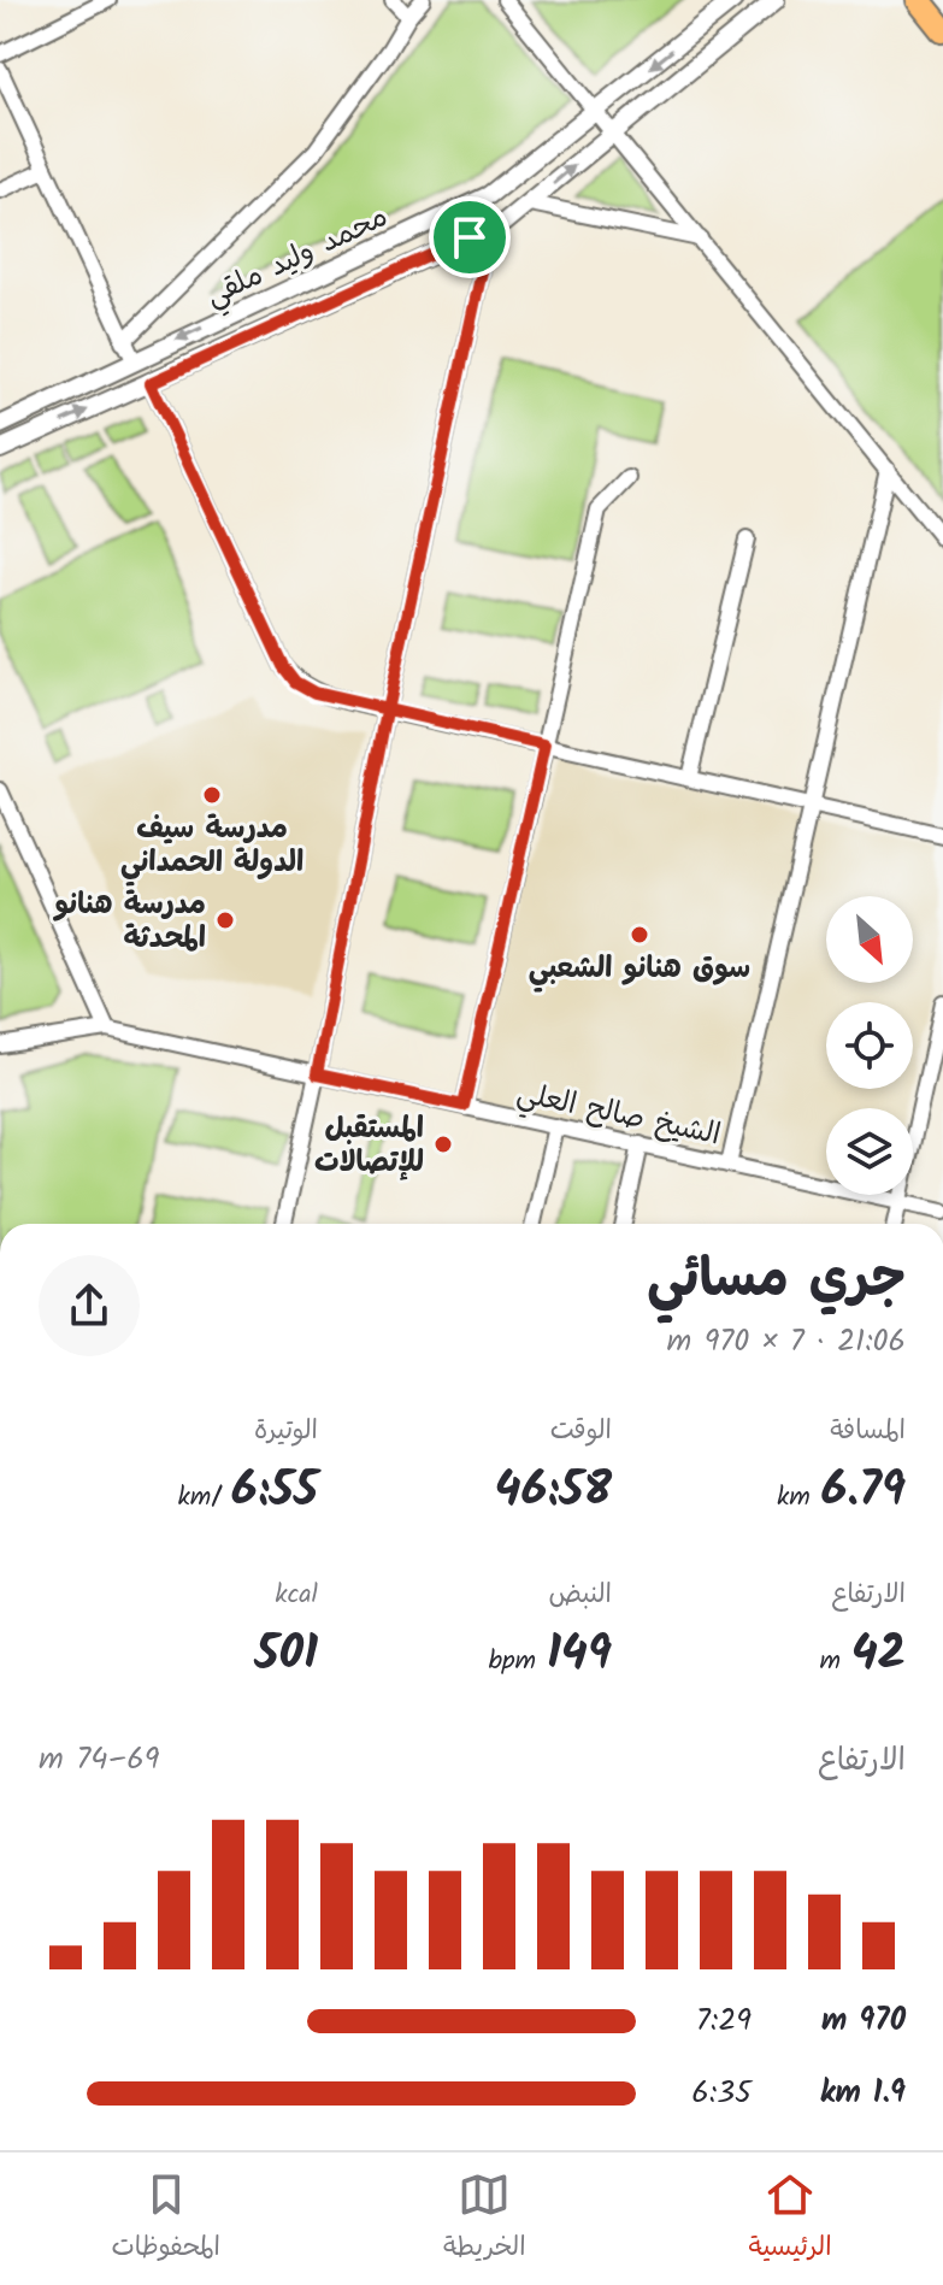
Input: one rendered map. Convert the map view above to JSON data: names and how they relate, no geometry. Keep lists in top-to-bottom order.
{
  "streets": {
    "street": ["محمد وليد ملقي", "الشيخ صالح العلي"]
  },
  "places": [
    "مدرسة سيف الدولة الحمداني",
    "مدرسة هنانو المحدثة",
    "سوق هنانو الشعبي",
    "المستقبل للإتصالات"
  ],
  "north": "bottom right",
  "page": {
    "heading": ["جري مسائي", "21:06 · 7 × 970 m"],
    "stats": [
      ["المسافة", "6.79 km"],
      ["الوقت", "46:58"],
      ["الوتيرة", "6:55 /km"],
      ["الارتفاع", "42 m"],
      ["النبض", "149 bpm"],
      ["kcal", "501"]
    ],
    "chart": ["الارتفاع", "69–74 m"],
    "list": [
      {
        "name": "970 m",
        "note": "7:29"
      },
      {
        "name": "1.9 km",
        "note": "6:35"
      }
    ],
    "tabs": ["الرئيسية", "الخريطة", "المحفوظات"]
  }
}
